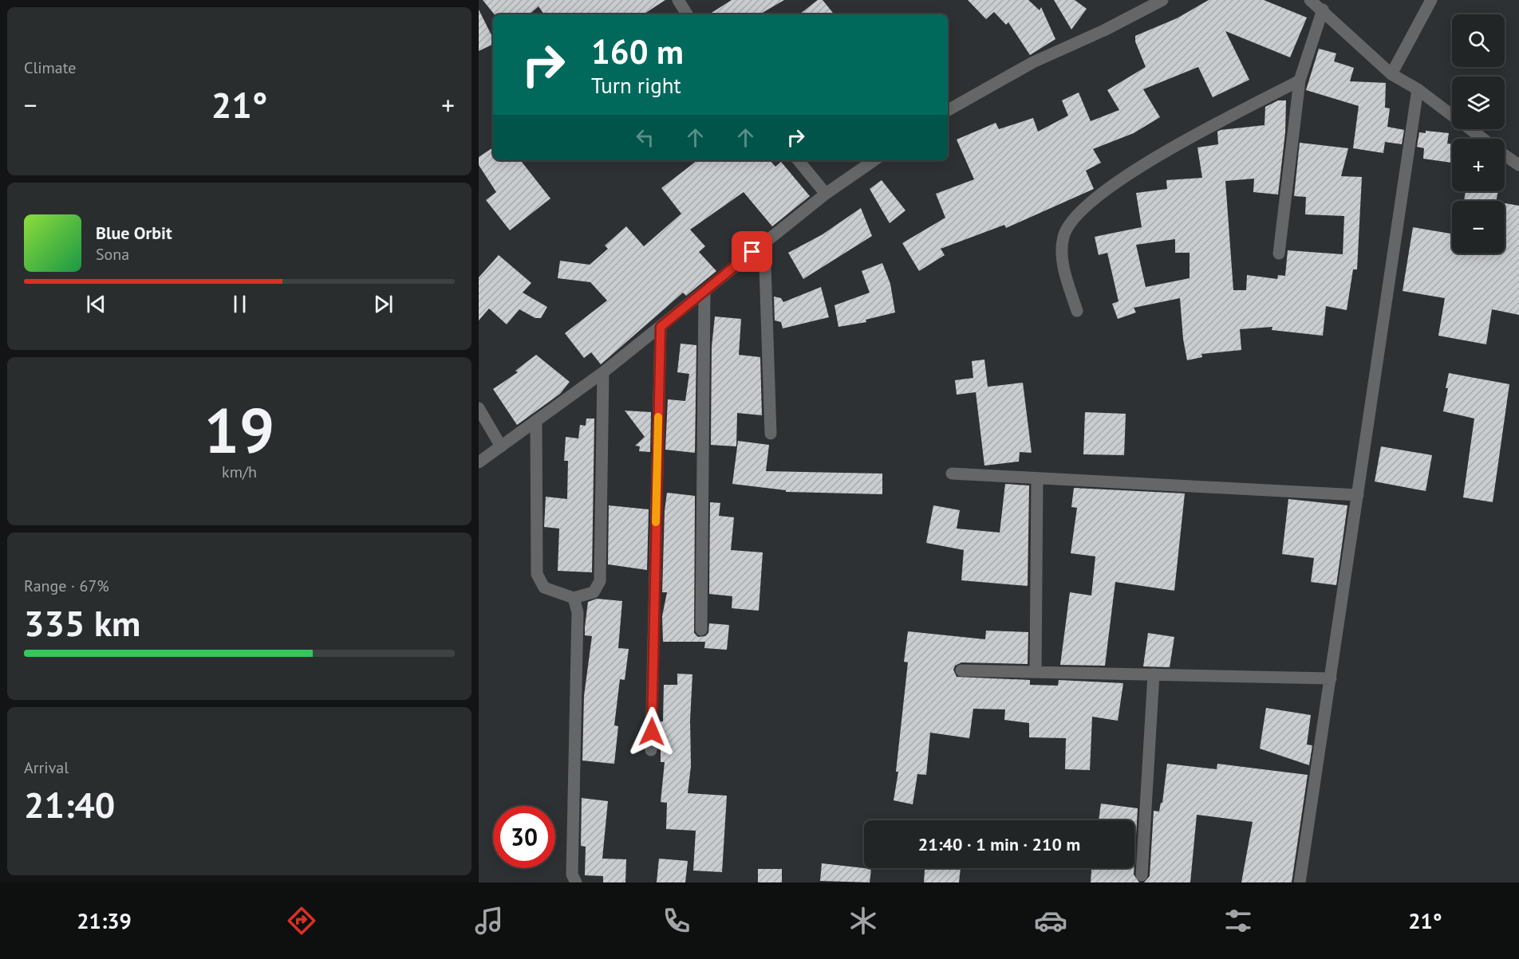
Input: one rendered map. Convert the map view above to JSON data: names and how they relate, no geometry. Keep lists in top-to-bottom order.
{
  "page": {
    "tile": [
      "Climate",
      ["19", "km/h"],
      ["Range · 67%", "335 km"],
      ["Arrival", "21:40"]
    ],
    "map_buttons": ["+", "−"],
    "turn": ["160 m", "Turn right"],
    "heat": ["−", "21°", "+"],
    "song": ["Blue Orbit", "Sona"],
    "limit": "30",
    "trip": "21:40 · 1 min · 210 m",
    "tabs": ["21:39", "21°"]
  }
}
